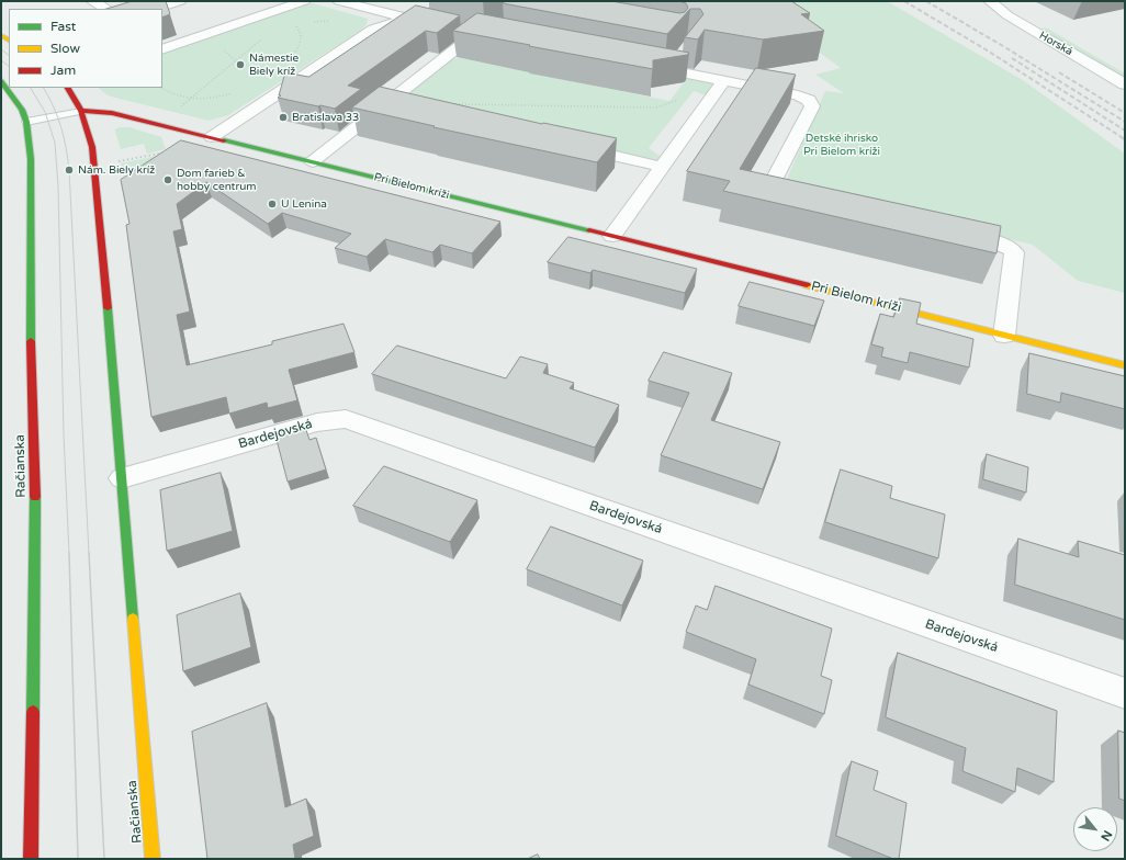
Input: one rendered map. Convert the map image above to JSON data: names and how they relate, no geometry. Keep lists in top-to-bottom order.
{
  "streets": {
    "main road": ["Pri Bielom kríži", "Račianska"],
    "street": ["Horská", "Bardejovská"]
  },
  "crossings": [
    ["Bardejovská", "Račianska"]
  ],
  "parks": ["Detské ihrisko Pri Bielom kríži"],
  "places": [
    "Námestie Biely kríž",
    "Bratislava 33",
    "Nám. Biely kríž",
    "Dom farieb & hobby centrum",
    "U Lenina"
  ],
  "legend": ["Fast", "Slow", "Jam"],
  "north": "bottom right"
}
